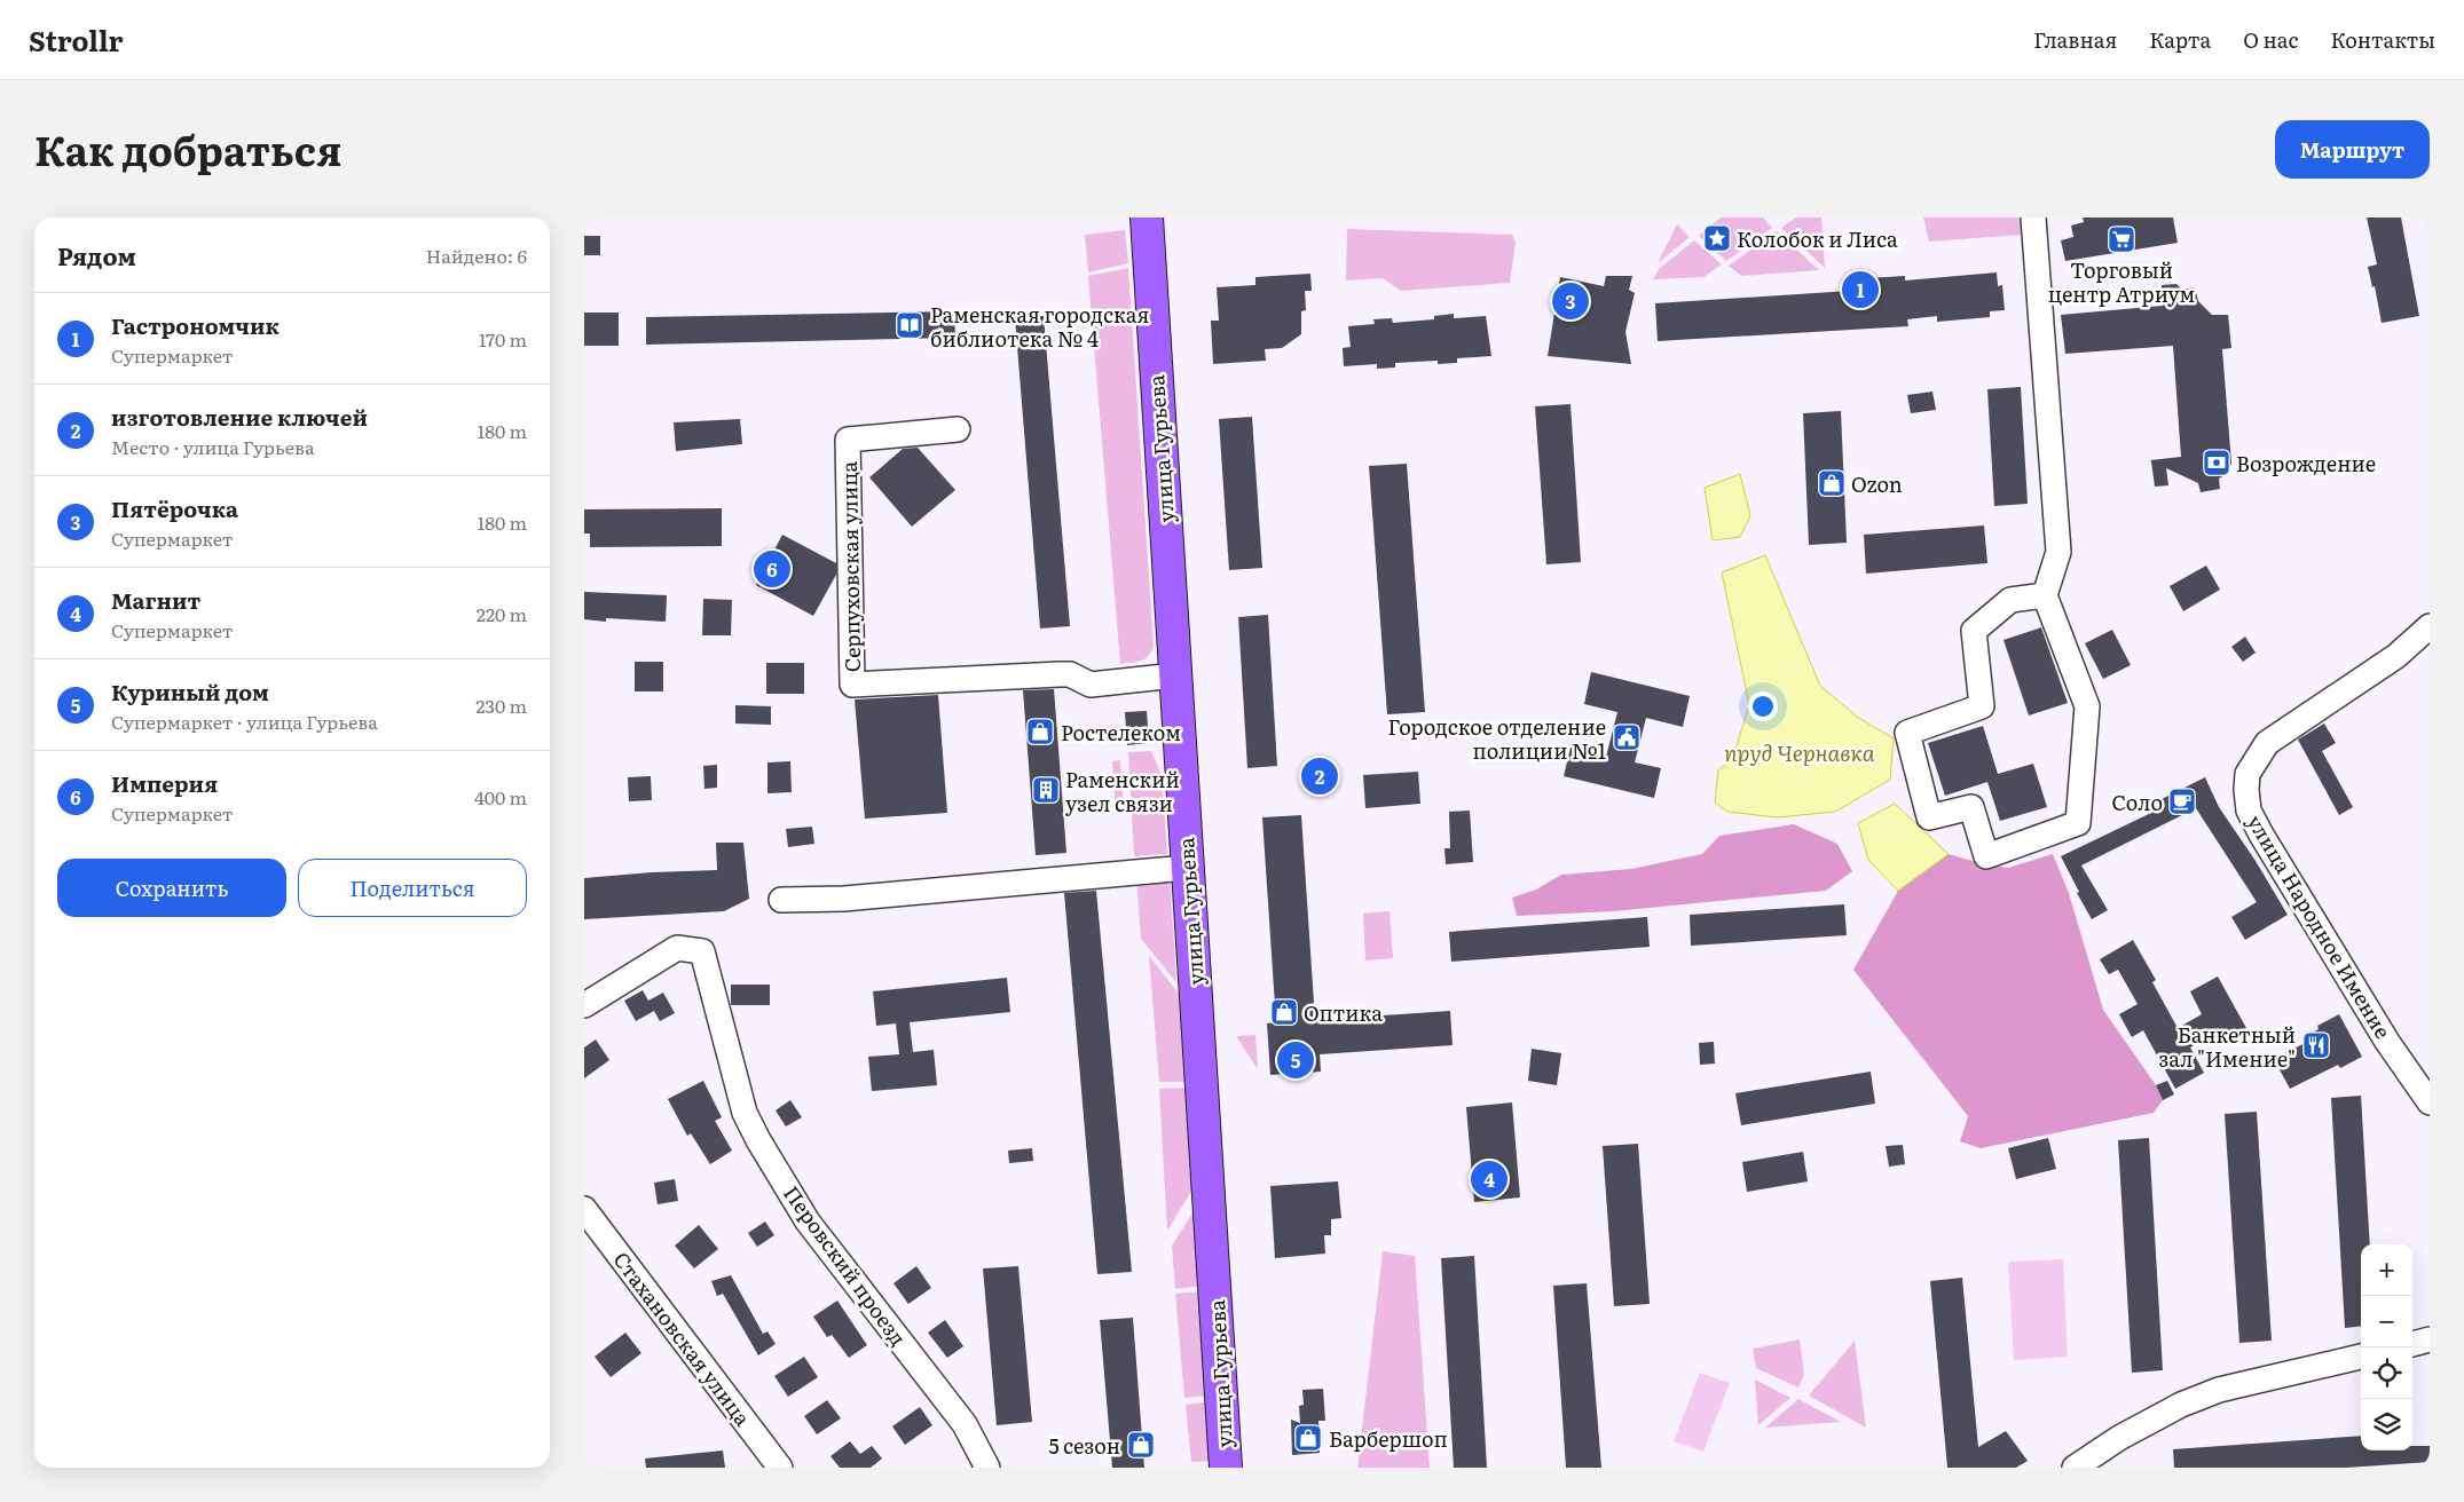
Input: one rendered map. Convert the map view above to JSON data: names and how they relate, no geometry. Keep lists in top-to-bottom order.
{
  "streets": {
    "main road": ["улица Гурьева"],
    "street": [
      "Серпуховская улица",
      "улица Народное Имение",
      "Перовский проезд",
      "Стахановская улица"
    ]
  },
  "crossings": [
    ["улица Гурьева", "Серпуховская улица"]
  ],
  "water": ["пруд Чернавка"],
  "places": {
    "place": ["Колобок и Лиса"],
    "supermarket": ["Торговый центр Атриум"],
    "library": ["Раменская городская библиотека № 4"],
    "bank": ["Возрождение"],
    "shop": [
      "Ozon",
      "Ростелеком",
      "Оптика",
      "Барбершоп",
      "5 сезон"
    ],
    "public building": ["Городское отделение полиции №1"],
    "building": ["Раменский узел связи"],
    "cafe": ["Соло"],
    "restaurant": ["Банкетный зал \"Имение\""]
  },
  "page": {
    "header": "Strollr",
    "nav": [
      "Главная",
      "Карта",
      "О нас",
      "Контакты"
    ],
    "title": "Как добраться",
    "buttons": [
      "Маршрут",
      ["Сохранить", "Поделиться"]
    ],
    "heading": ["Рядом", "Найдено: 6"],
    "pins": [
      "1",
      "3",
      "6",
      "2",
      "5",
      "4"
    ],
    "list": [
      {
        "mark": "1",
        "name": "Гастрономчик",
        "note": "Супермаркет",
        "value": "170 m"
      },
      {
        "mark": "2",
        "name": "изготовление ключей",
        "note": "Место · улица Гурьева",
        "value": "180 m"
      },
      {
        "mark": "3",
        "name": "Пятёрочка",
        "note": "Супермаркет",
        "value": "180 m"
      },
      {
        "mark": "4",
        "name": "Магнит",
        "note": "Супермаркет",
        "value": "220 m"
      },
      {
        "mark": "5",
        "name": "Куриный дом",
        "note": "Супермаркет · улица Гурьева",
        "value": "230 m"
      },
      {
        "mark": "6",
        "name": "Империя",
        "note": "Супермаркет",
        "value": "400 m"
      }
    ],
    "map_buttons": ["+", "−"]
  }
}
